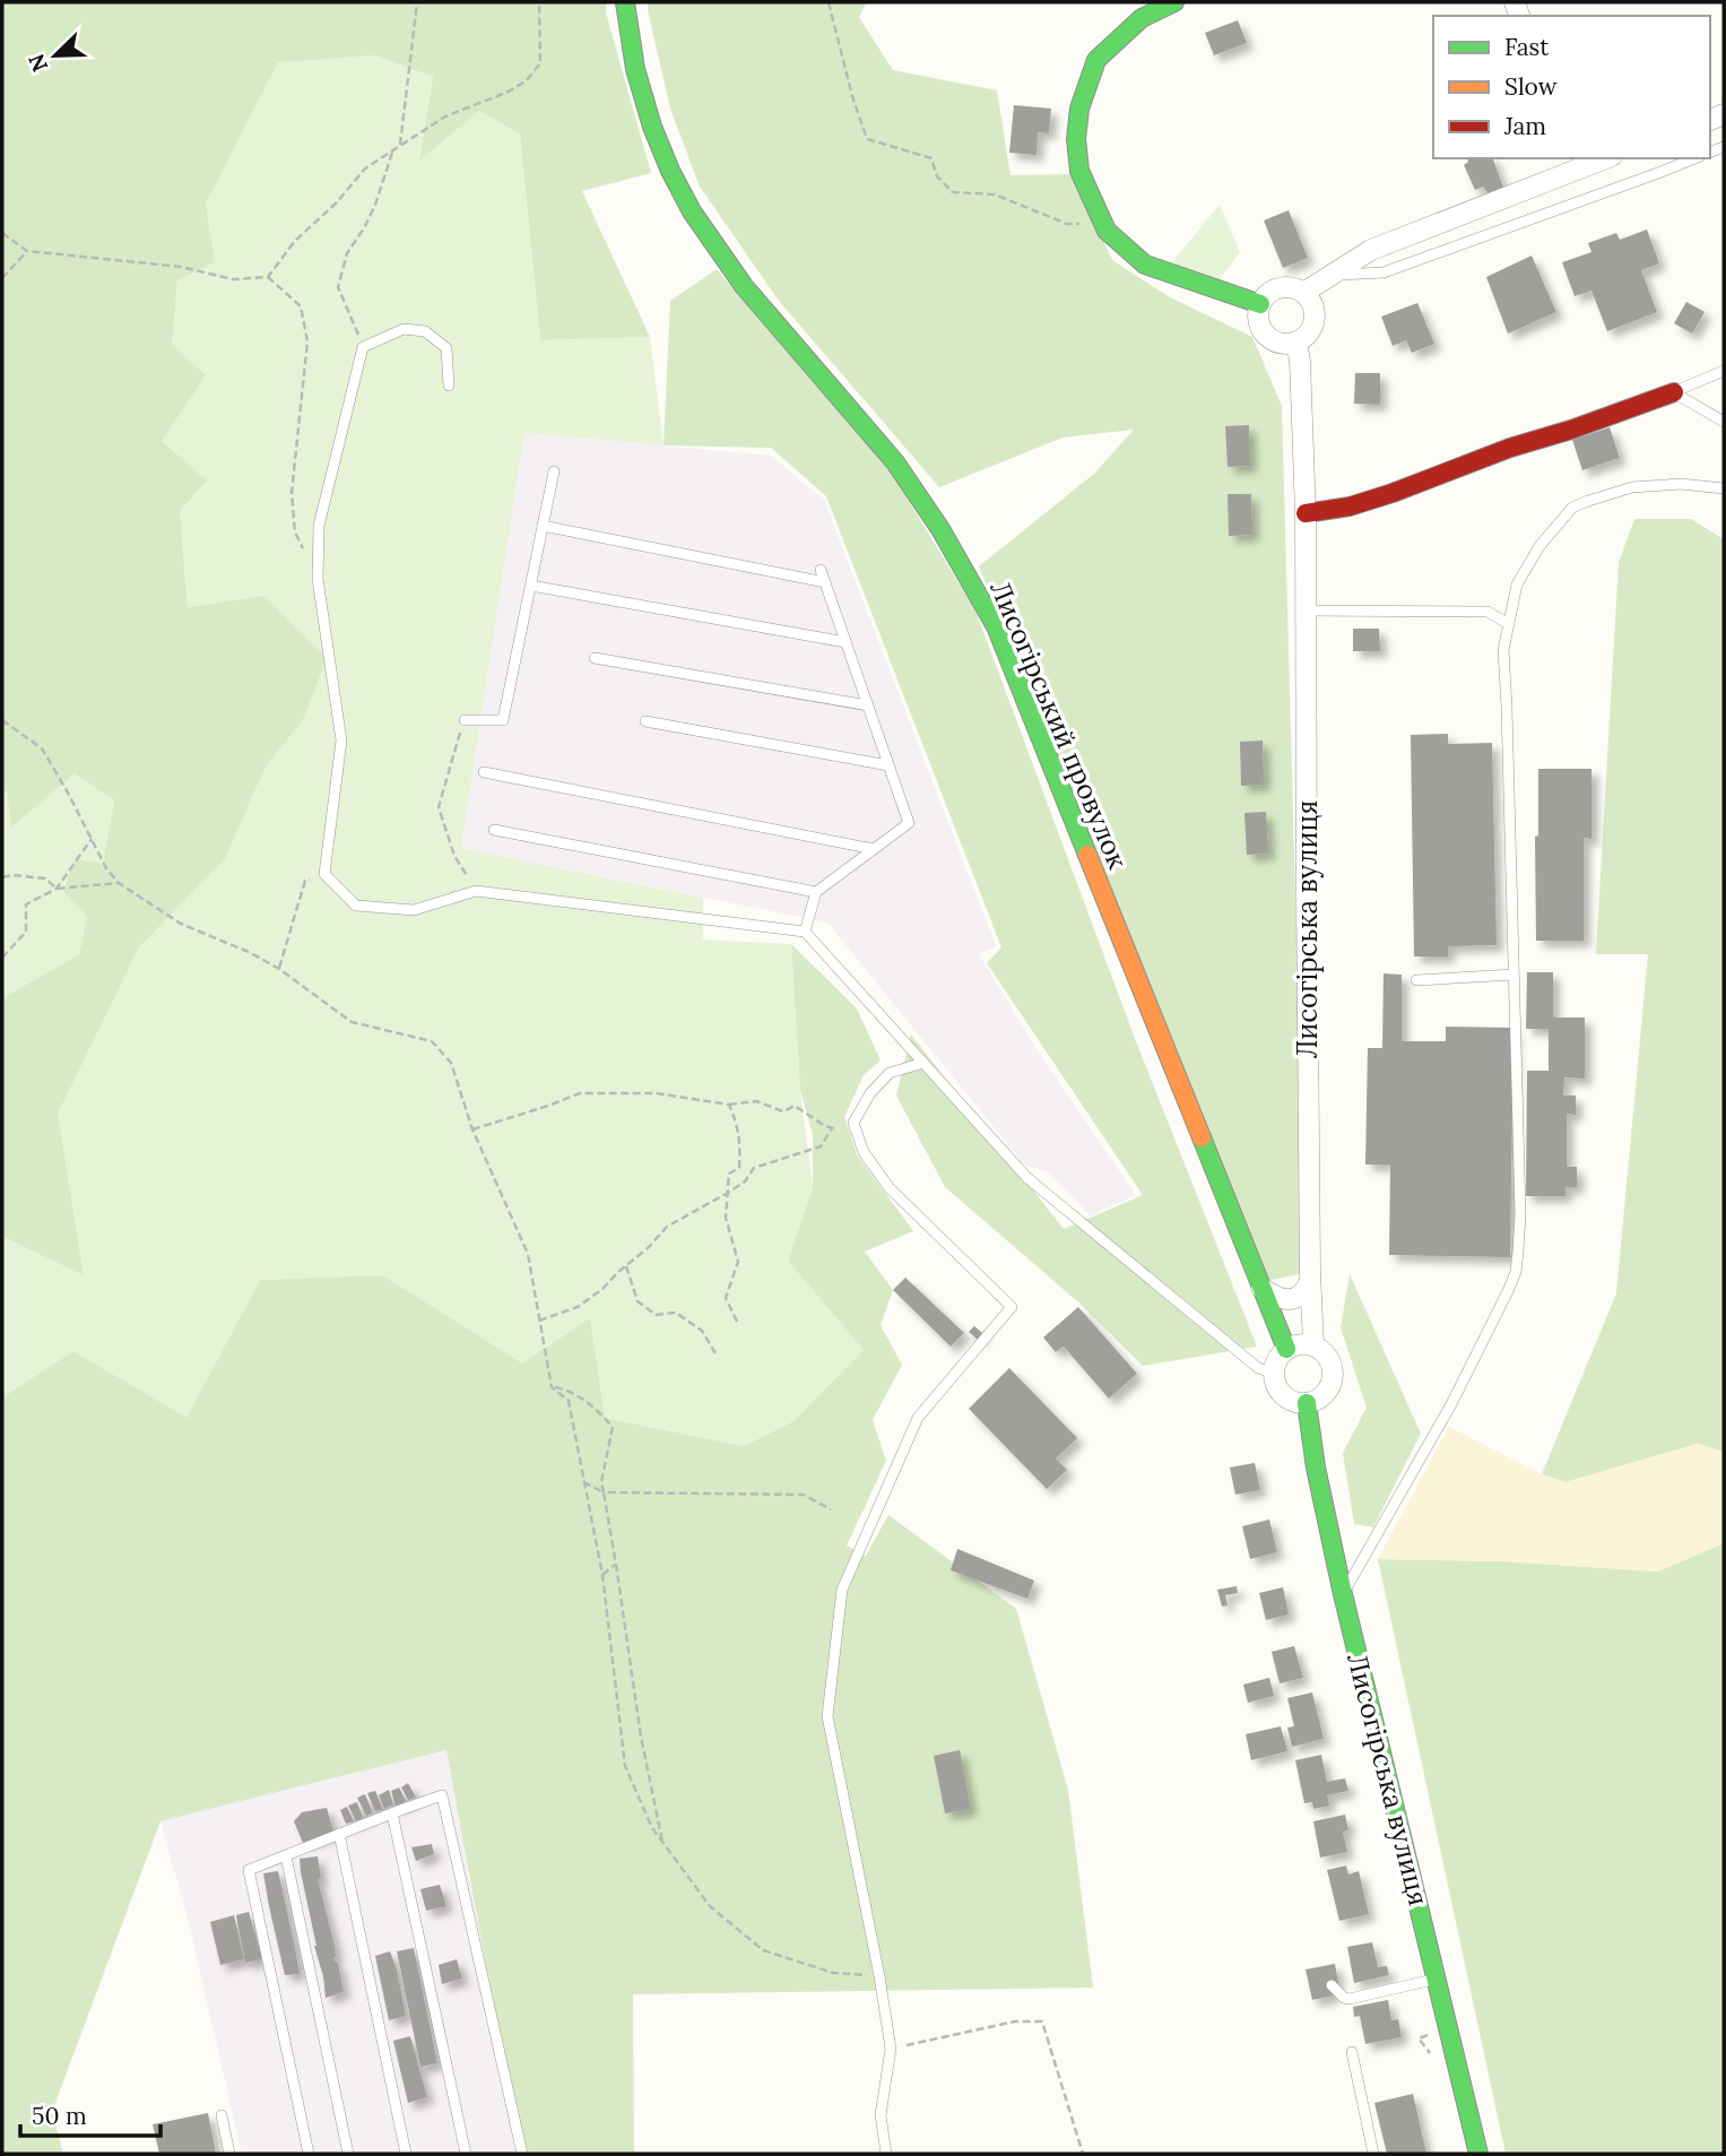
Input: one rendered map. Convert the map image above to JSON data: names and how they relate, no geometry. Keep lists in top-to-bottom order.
{
  "streets": {
    "street": ["Лисогірський провулок", "Лисогірська вулиця"]
  },
  "crossings": [
    ["Лисогірський провулок", "Лисогірська вулиця"]
  ],
  "legend": ["Fast", "Slow", "Jam"],
  "scale_bar": "50 m",
  "north": "bottom left"
}
